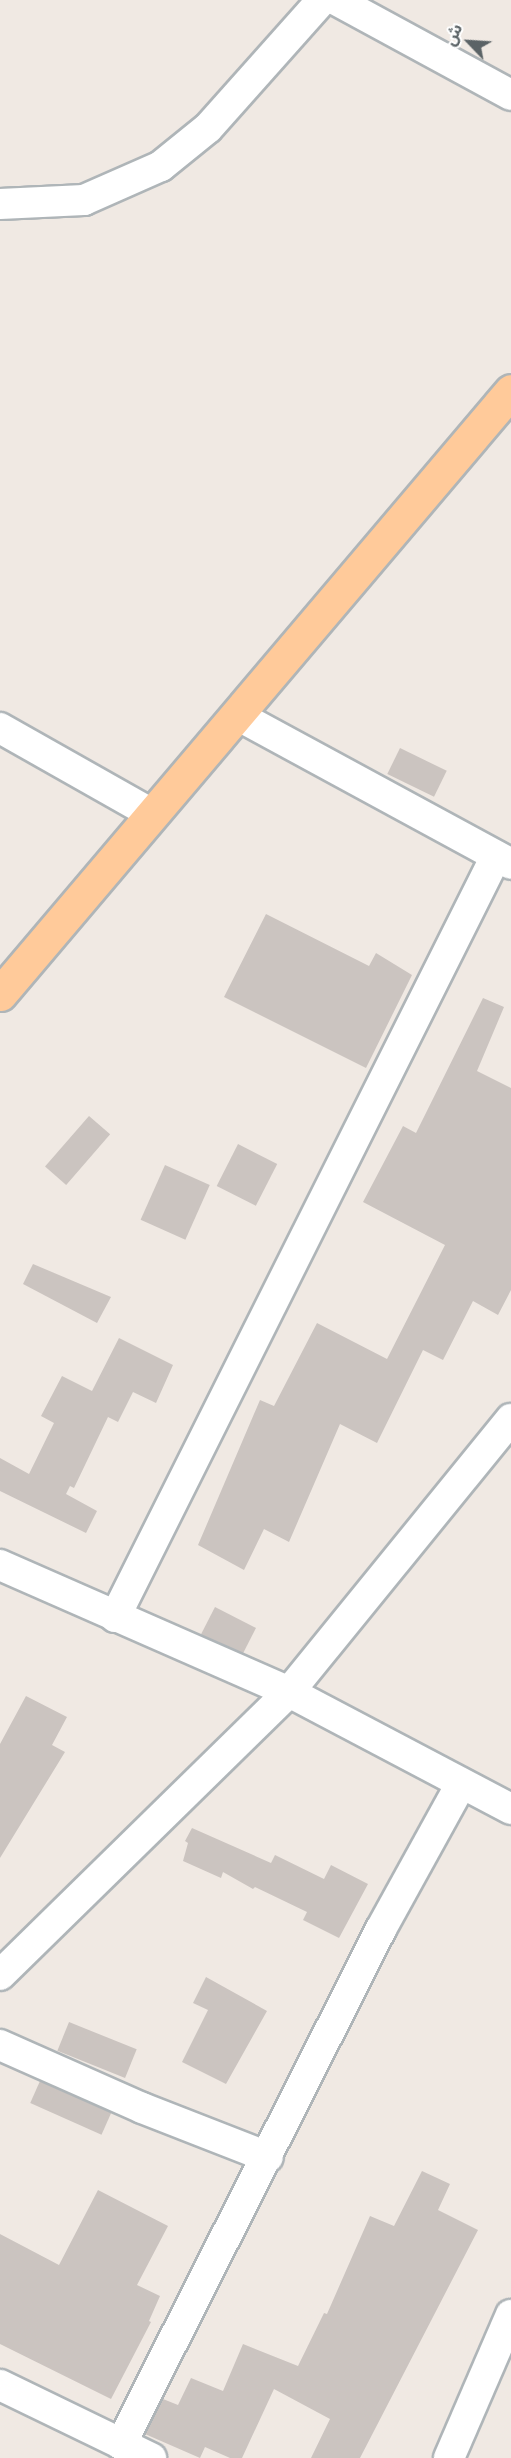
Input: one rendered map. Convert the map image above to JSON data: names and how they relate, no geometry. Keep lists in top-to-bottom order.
{
  "north": "top left"
}
